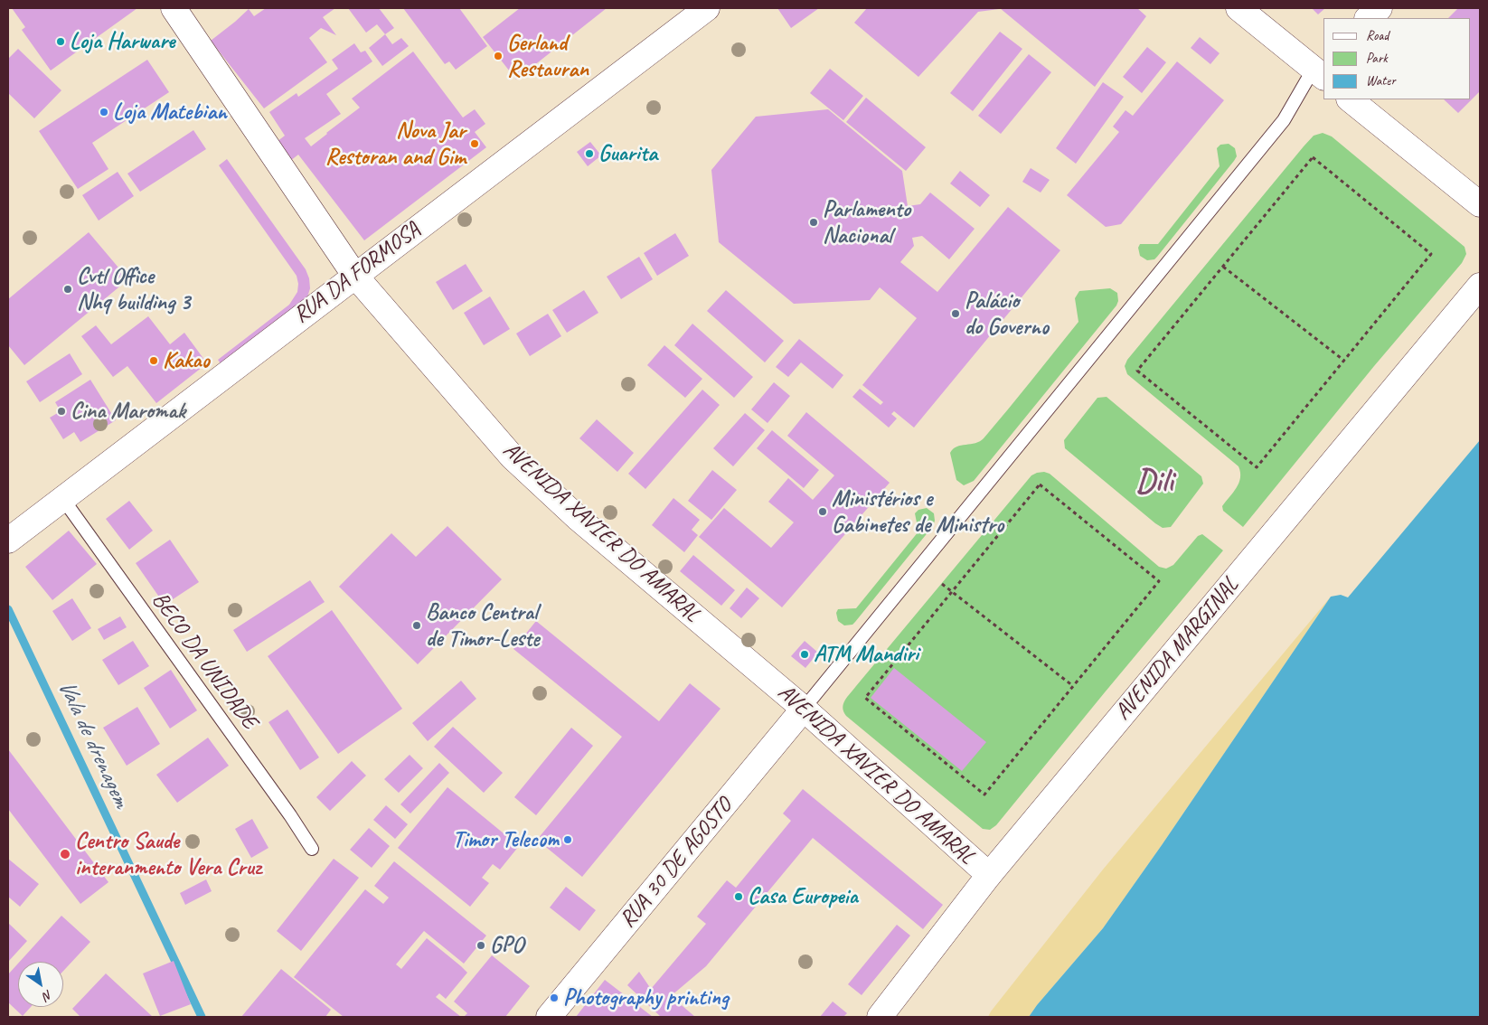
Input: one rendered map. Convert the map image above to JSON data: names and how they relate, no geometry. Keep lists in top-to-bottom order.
{
  "streets": {
    "main road": [
      "RUA DA FORMOSA",
      "AVENIDA XAVIER DO AMARAL",
      "AVENIDA MARGINAL",
      "RUA 30 DE AGOSTO"
    ],
    "lane": ["BECO DA UNIDADE"]
  },
  "crossings": [
    ["RUA DA FORMOSA", "AVENIDA XAVIER DO AMARAL"],
    ["RUA DA FORMOSA", "BECO DA UNIDADE"],
    ["AVENIDA XAVIER DO AMARAL", "AVENIDA MARGINAL"],
    ["AVENIDA XAVIER DO AMARAL", "RUA 30 DE AGOSTO"]
  ],
  "districts": ["Dili"],
  "water": ["Vala de drenagem"],
  "places": [
    "Loja Harware",
    "Gerland Restauran",
    "Loja Matebian",
    "Nova Jar Restoran and Gim",
    "Guarita",
    "Parlamento Nacional",
    "Cvtl Office Nhq building 3",
    "Palácio do Governo",
    "Kakao",
    "Cina Maromak",
    "Ministérios e Gabinetes de Ministro",
    "Banco Central de Timor-Leste",
    "ATM Mandiri",
    "Timor Telecom",
    "Centro Saude interanmento Vera Cruz",
    "Casa Europeia",
    "GPO",
    "Photography printing"
  ],
  "legend": ["Road", "Park", "Water"],
  "north": "bottom right"
}
